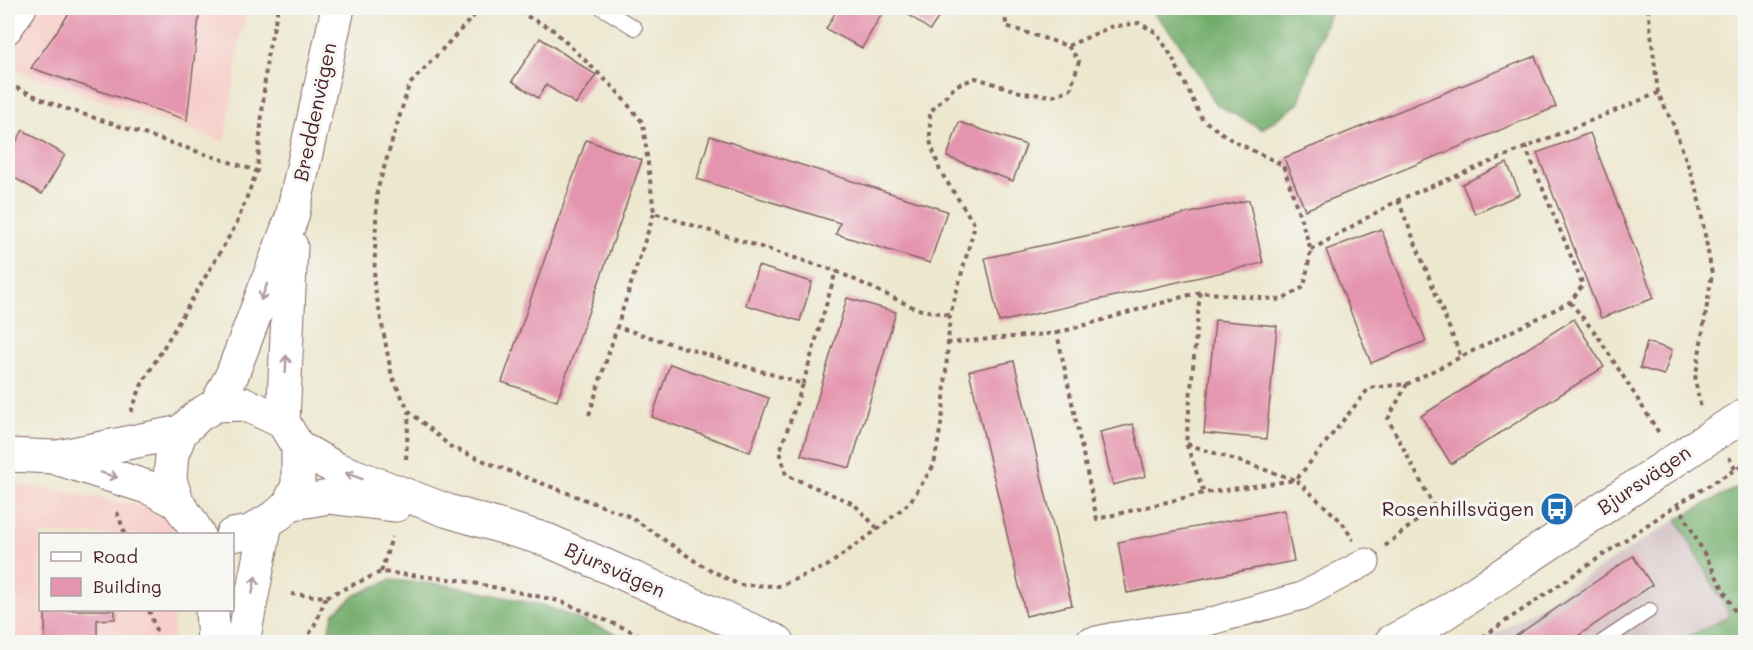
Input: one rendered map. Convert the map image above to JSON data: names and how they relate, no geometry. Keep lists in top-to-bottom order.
{
  "streets": {
    "street": ["Breddenvägen", "Bjursvägen"]
  },
  "crossings": [
    ["Breddenvägen", "Bjursvägen"]
  ],
  "places": {
    "bus stop": ["Rosenhillsvägen"]
  },
  "legend": ["Road", "Building"]
}
